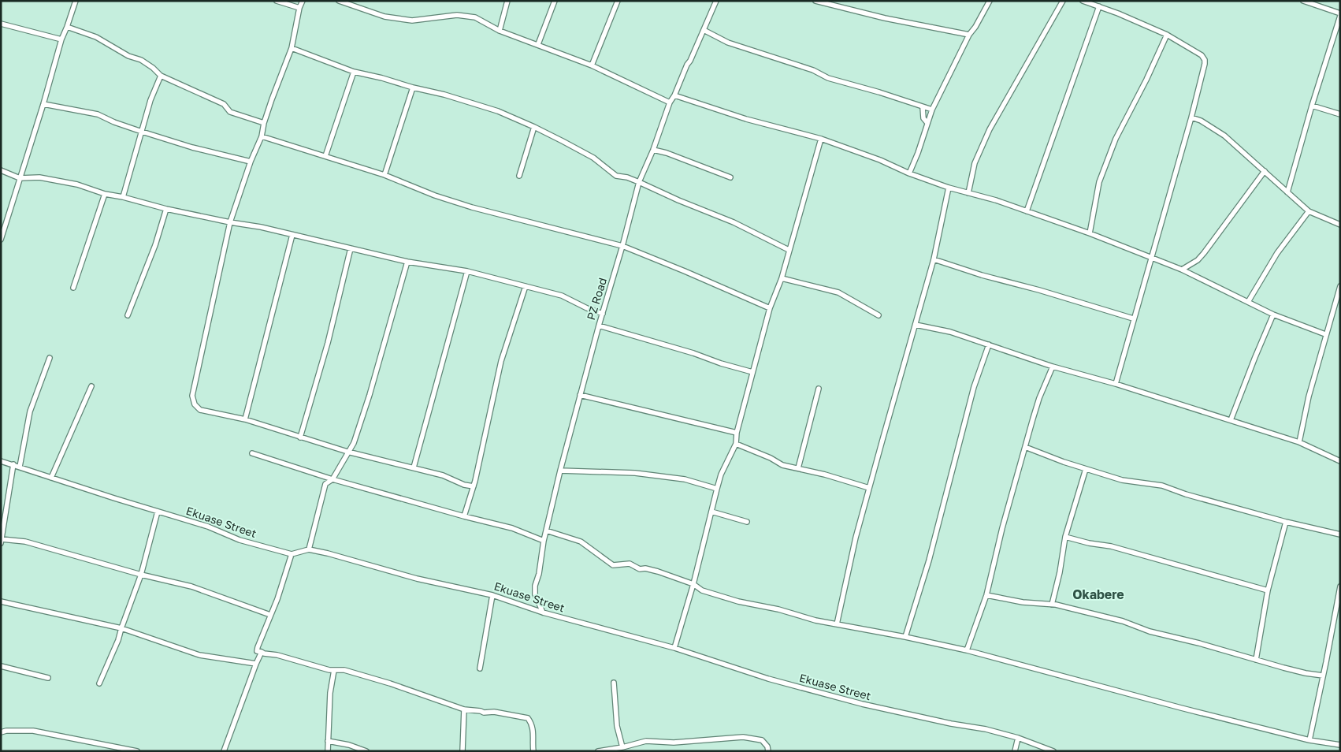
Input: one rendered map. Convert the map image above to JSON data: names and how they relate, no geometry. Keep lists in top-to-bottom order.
{
  "streets": {
    "street": ["PZ Road", "Ekuase Street"]
  },
  "crossings": [
    ["PZ Road", "Ekuase Street"]
  ],
  "districts": ["Okabere"]
}
